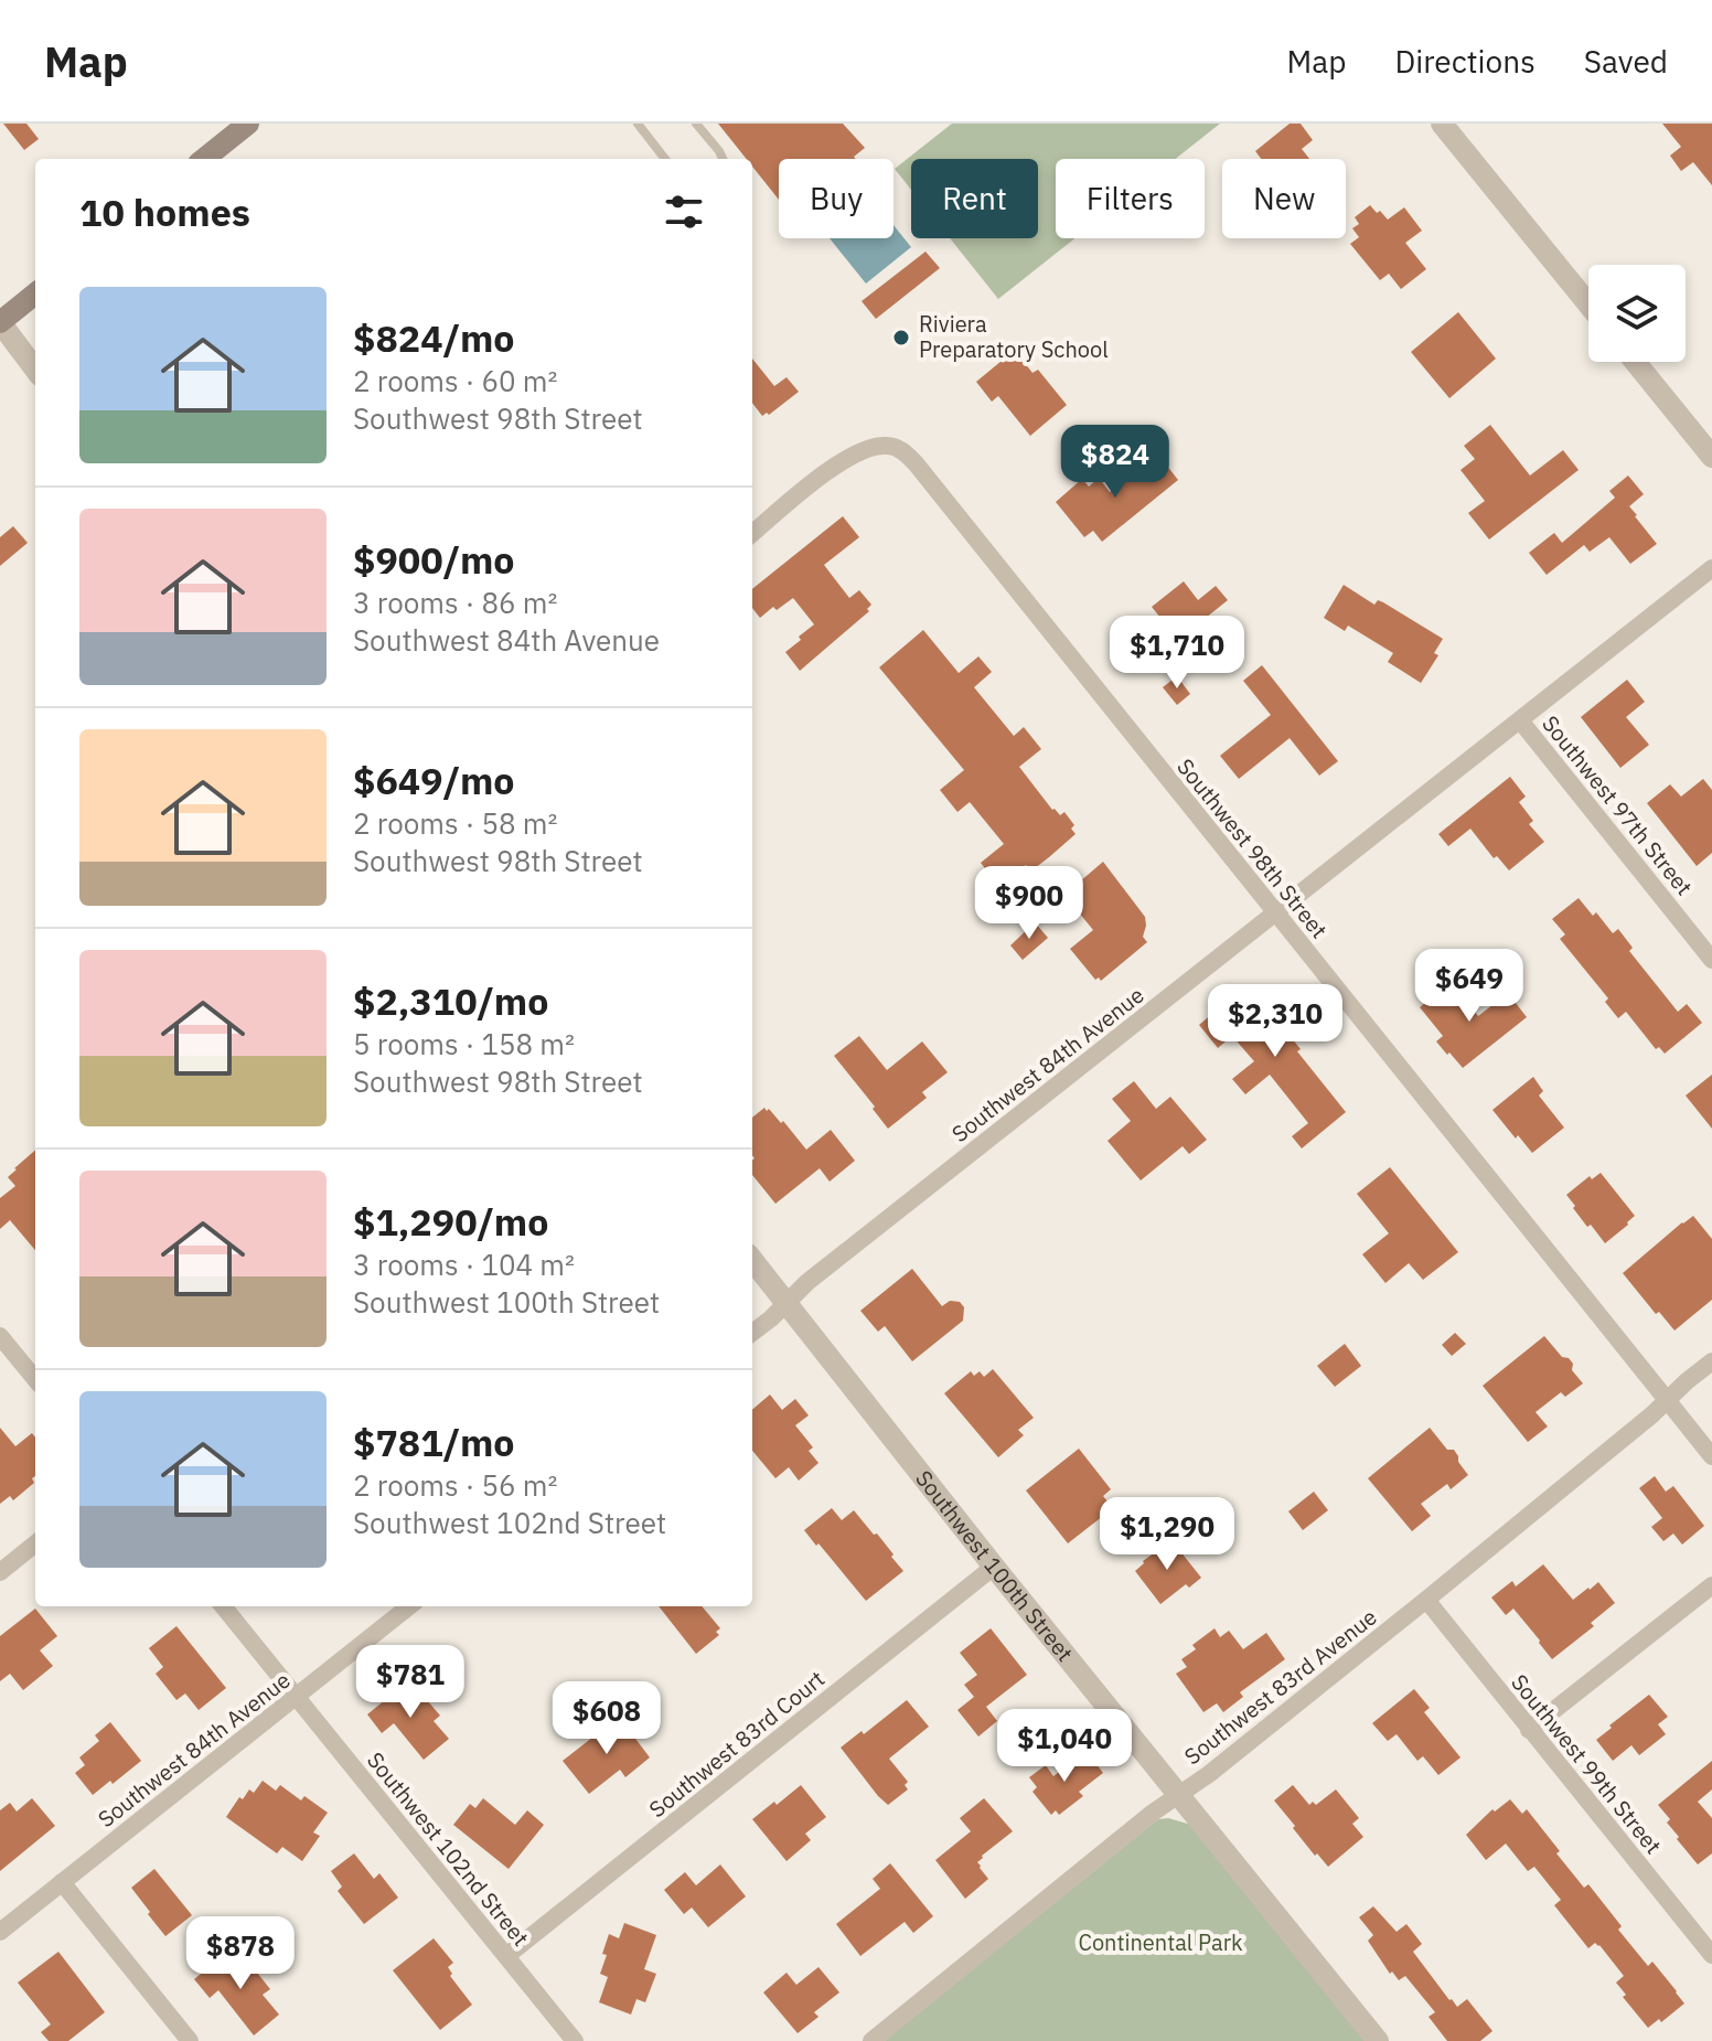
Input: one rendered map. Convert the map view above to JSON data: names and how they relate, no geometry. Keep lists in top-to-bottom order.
{
  "streets": {
    "street": [
      "Southwest 97th Street",
      "Southwest 98th Street",
      "Southwest 84th Avenue",
      "Southwest 100th Street",
      "Southwest 83rd Avenue",
      "Southwest 83rd Court",
      "Southwest 99th Street",
      "Southwest 102nd Street"
    ]
  },
  "crossings": [
    ["Southwest 97th Street", "Southwest 84th Avenue"],
    ["Southwest 98th Street", "Southwest 84th Avenue"],
    ["Southwest 98th Street", "Southwest 83rd Avenue"],
    ["Southwest 84th Avenue", "Southwest 100th Street"],
    ["Southwest 84th Avenue", "Southwest 102nd Street"],
    ["Southwest 100th Street", "Southwest 83rd Avenue"],
    ["Southwest 100th Street", "Southwest 83rd Court"],
    ["Southwest 83rd Avenue", "Southwest 99th Street"],
    ["Southwest 83rd Court", "Southwest 102nd Street"]
  ],
  "parks": ["Continental Park"],
  "places": ["Riviera Preparatory School"],
  "page": {
    "header": "Map",
    "nav": ["Map", "Directions", "Saved"],
    "chip": [
      "Buy",
      "Rent",
      "Filters",
      "New"
    ],
    "heading": "10 homes",
    "list": [
      {
        "name": "$824/mo",
        "note": "2 rooms · 60 m² · Southwest 98th Street"
      },
      {
        "name": "$900/mo",
        "note": "3 rooms · 86 m² · Southwest 84th Avenue"
      },
      {
        "name": "$649/mo",
        "note": "2 rooms · 58 m² · Southwest 98th Street"
      },
      {
        "name": "$2,310/mo",
        "note": "5 rooms · 158 m² · Southwest 98th Street"
      },
      {
        "name": "$1,290/mo",
        "note": "3 rooms · 104 m² · Southwest 100th Street"
      },
      {
        "name": "$781/mo",
        "note": "2 rooms · 56 m² · Southwest 102nd Street"
      }
    ],
    "price": [
      "$824",
      "$1,710",
      "$900",
      "$649",
      "$2,310",
      "$1,290",
      "$781",
      "$608",
      "$1,040",
      "$878"
    ]
  }
}
